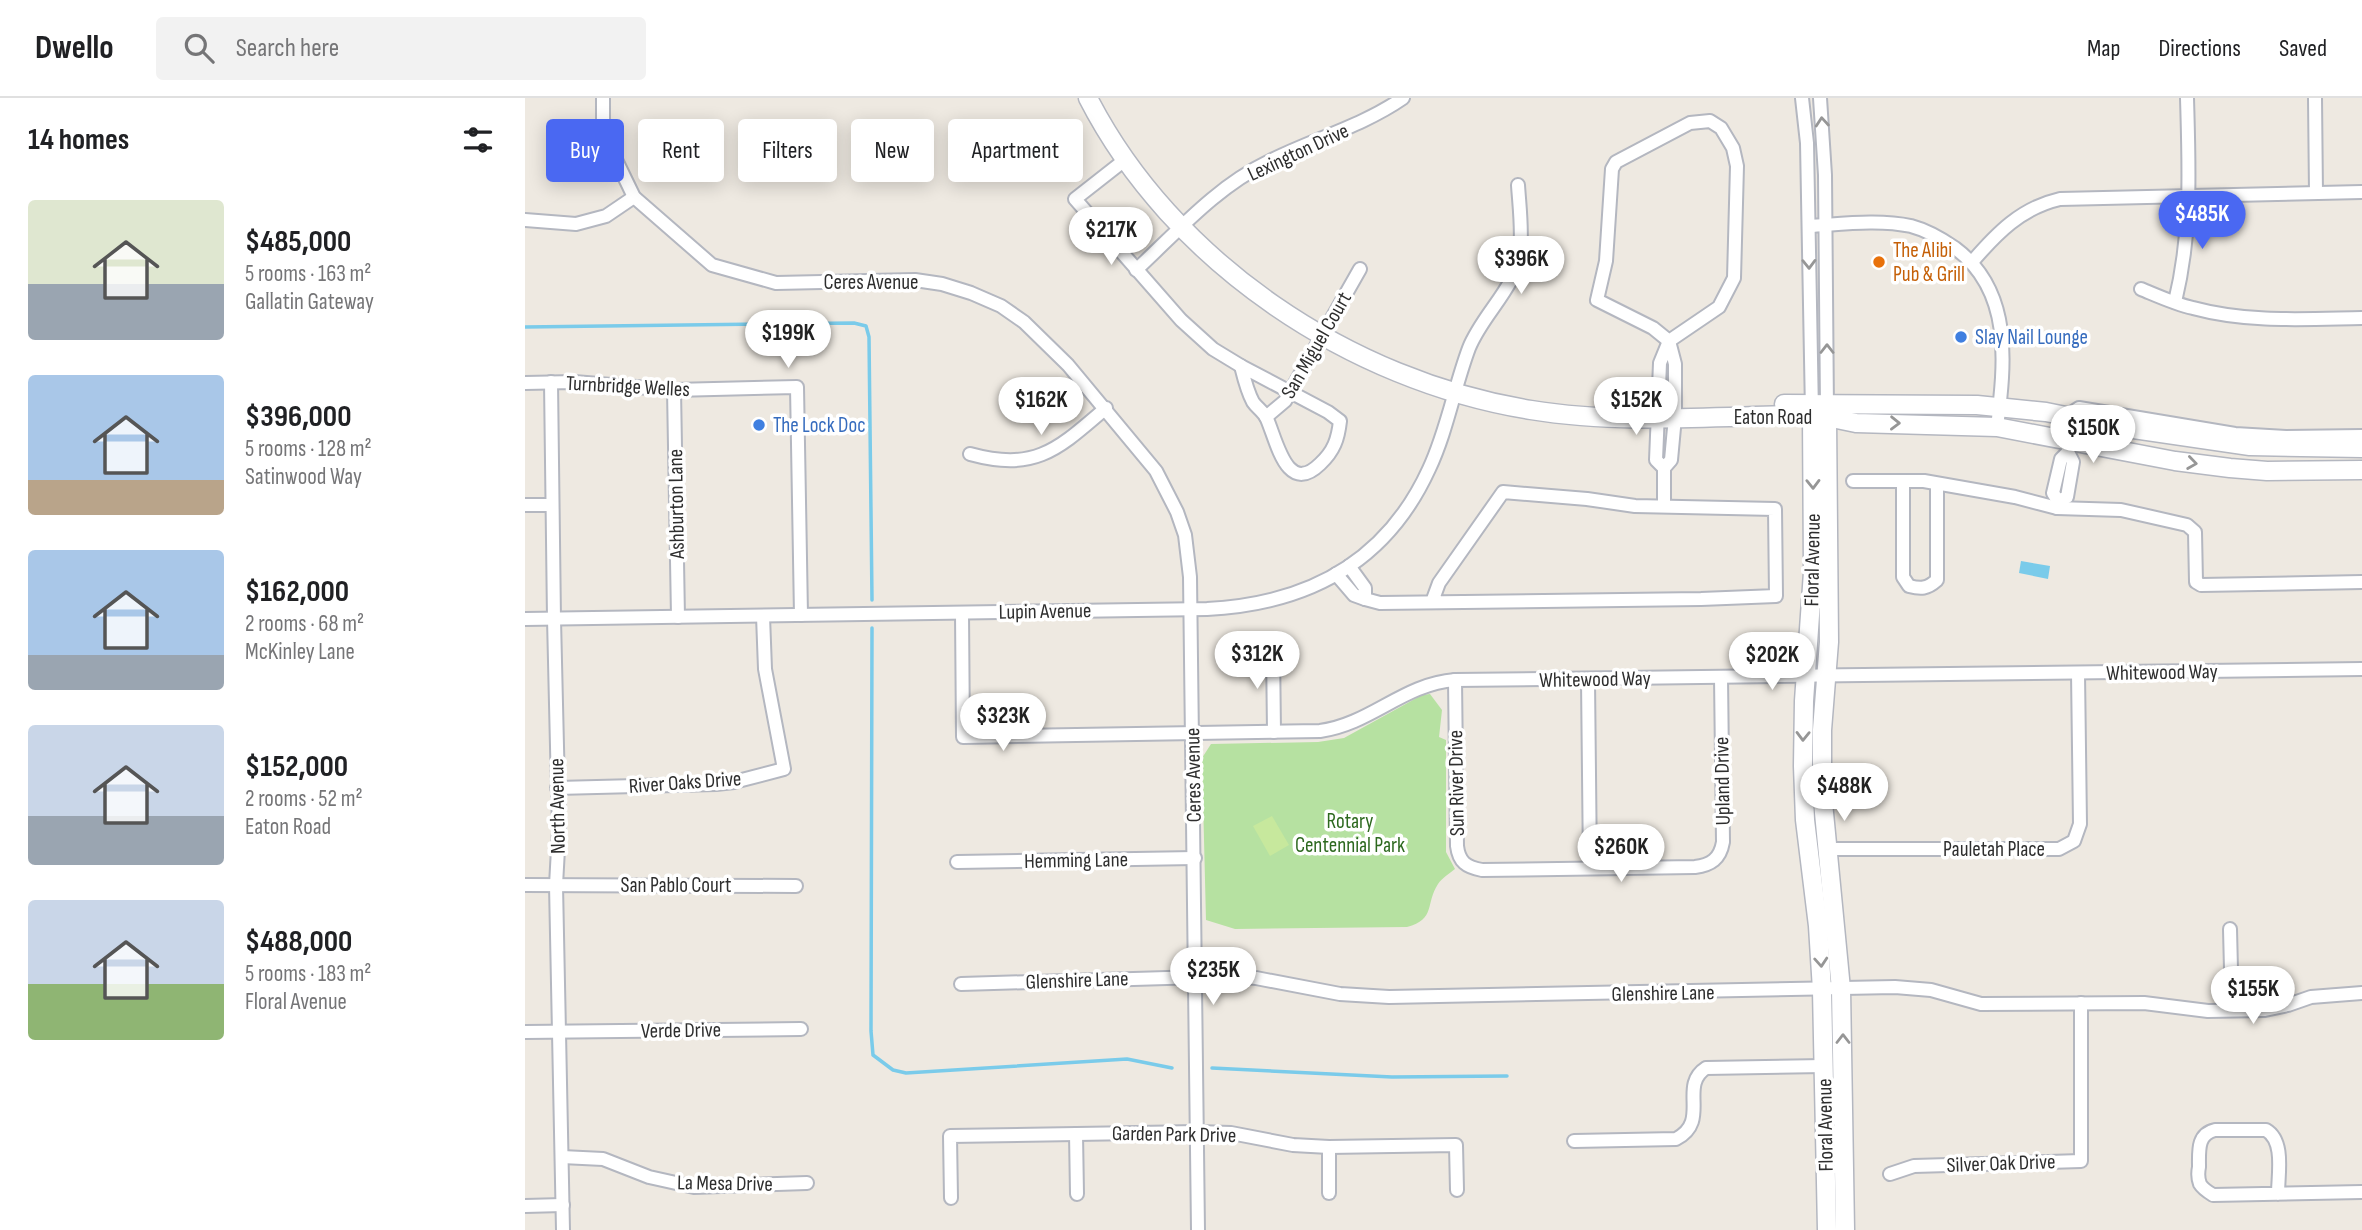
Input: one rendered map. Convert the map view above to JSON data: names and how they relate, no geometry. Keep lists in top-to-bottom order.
{
  "streets": {
    "street": [
      "Lexington Drive",
      "Ceres Avenue",
      "San Miguel Court",
      "Turnbridge Welles",
      "Eaton Road",
      "Ashburton Lane",
      "Floral Avenue",
      "Lupin Avenue",
      "Whitewood Way",
      "Upland Drive",
      "River Oaks Drive",
      "Sun River Drive",
      "North Avenue",
      "Pauletah Place",
      "Hemming Lane",
      "San Pablo Court",
      "Glenshire Lane",
      "Verde Drive",
      "Garden Park Drive",
      "Silver Oak Drive",
      "La Mesa Drive"
    ]
  },
  "crossings": [
    ["Lexington Drive", "Eaton Road"],
    ["Ceres Avenue", "Lupin Avenue"],
    ["Ceres Avenue", "Whitewood Way"],
    ["Ceres Avenue", "Hemming Lane"],
    ["Ceres Avenue", "Glenshire Lane"],
    ["Ceres Avenue", "Garden Park Drive"],
    ["San Miguel Court", "Eaton Road"],
    ["Turnbridge Welles", "Ashburton Lane"],
    ["Turnbridge Welles", "Lupin Avenue"],
    ["Turnbridge Welles", "North Avenue"],
    ["Eaton Road", "Floral Avenue"],
    ["Eaton Road", "Lupin Avenue"],
    ["Ashburton Lane", "Lupin Avenue"],
    ["Floral Avenue", "Whitewood Way"],
    ["Floral Avenue", "Pauletah Place"],
    ["Floral Avenue", "Glenshire Lane"],
    ["Lupin Avenue", "Whitewood Way"],
    ["Lupin Avenue", "River Oaks Drive"],
    ["Lupin Avenue", "North Avenue"],
    ["Whitewood Way", "Upland Drive"],
    ["Whitewood Way", "Sun River Drive"],
    ["Whitewood Way", "Pauletah Place"],
    ["Upland Drive", "Sun River Drive"],
    ["River Oaks Drive", "North Avenue"],
    ["North Avenue", "San Pablo Court"],
    ["North Avenue", "Verde Drive"],
    ["North Avenue", "La Mesa Drive"],
    ["Glenshire Lane", "Silver Oak Drive"]
  ],
  "parks": ["Rotary Centennial Park"],
  "places": ["The Alibi Pub & Grill", "Slay Nail Lounge", "The Lock Doc"],
  "page": {
    "header": "Dwello",
    "search": "Search here",
    "nav": ["Map", "Directions", "Saved"],
    "heading": "14 homes",
    "chip": [
      "Buy",
      "Rent",
      "Filters",
      "New",
      "Apartment"
    ],
    "list": [
      {
        "name": "$485,000",
        "note": "5 rooms · 163 m² · Gallatin Gateway"
      },
      {
        "name": "$396,000",
        "note": "5 rooms · 128 m² · Satinwood Way"
      },
      {
        "name": "$162,000",
        "note": "2 rooms · 68 m² · McKinley Lane"
      },
      {
        "name": "$152,000",
        "note": "2 rooms · 52 m² · Eaton Road"
      },
      {
        "name": "$488,000",
        "note": "5 rooms · 183 m² · Floral Avenue"
      }
    ],
    "price": [
      "$485K",
      "$217K",
      "$396K",
      "$199K",
      "$162K",
      "$152K",
      "$150K",
      "$312K",
      "$202K",
      "$323K",
      "$488K",
      "$260K",
      "$235K",
      "$155K"
    ]
  }
}
